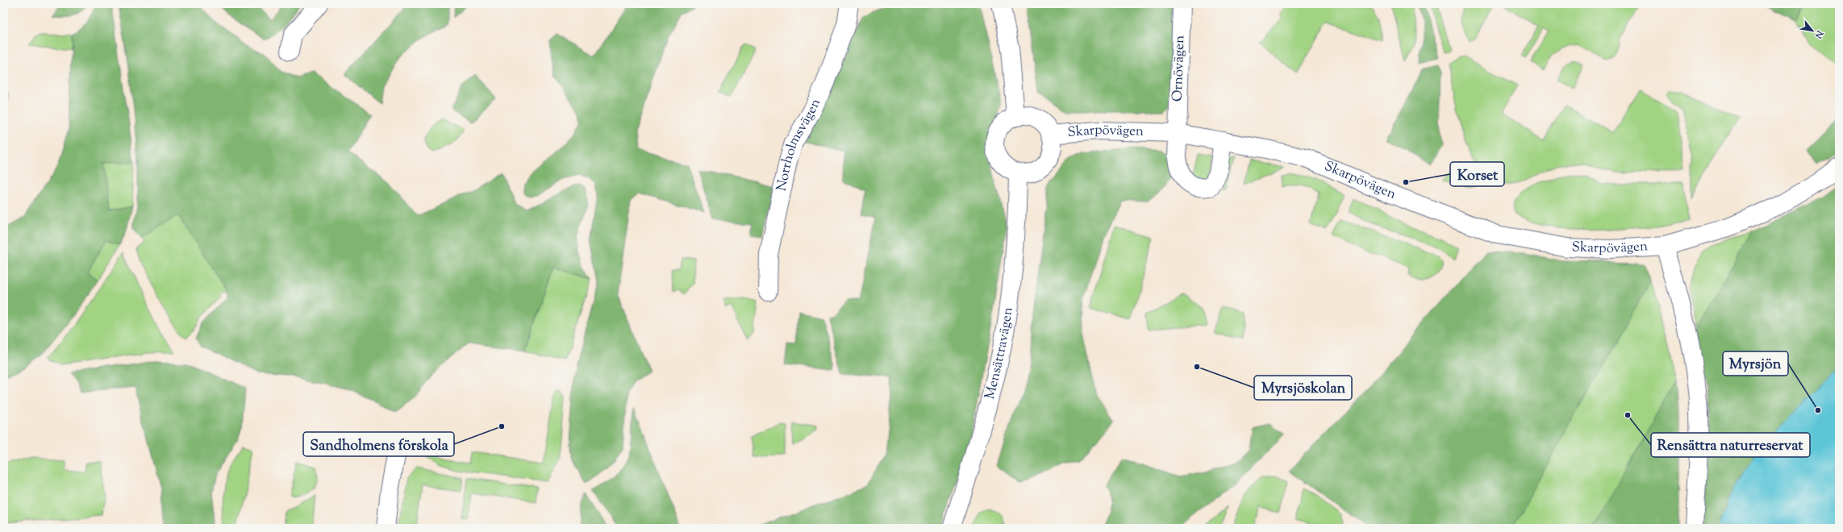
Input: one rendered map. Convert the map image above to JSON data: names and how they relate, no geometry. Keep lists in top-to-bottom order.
{
  "streets": {
    "street": [
      "Ornövägen",
      "Skarpövägen",
      "Norrholmsvägen",
      "Mensättravägen"
    ]
  },
  "crossings": [
    ["Ornövägen", "Skarpövägen"],
    ["Skarpövägen", "Mensättravägen"]
  ],
  "places": [
    "Korset",
    "Myrsjöskolan",
    "Myrsjön",
    "Rensättra naturreservat",
    "Sandholmens förskola"
  ],
  "north": "bottom right"
}
